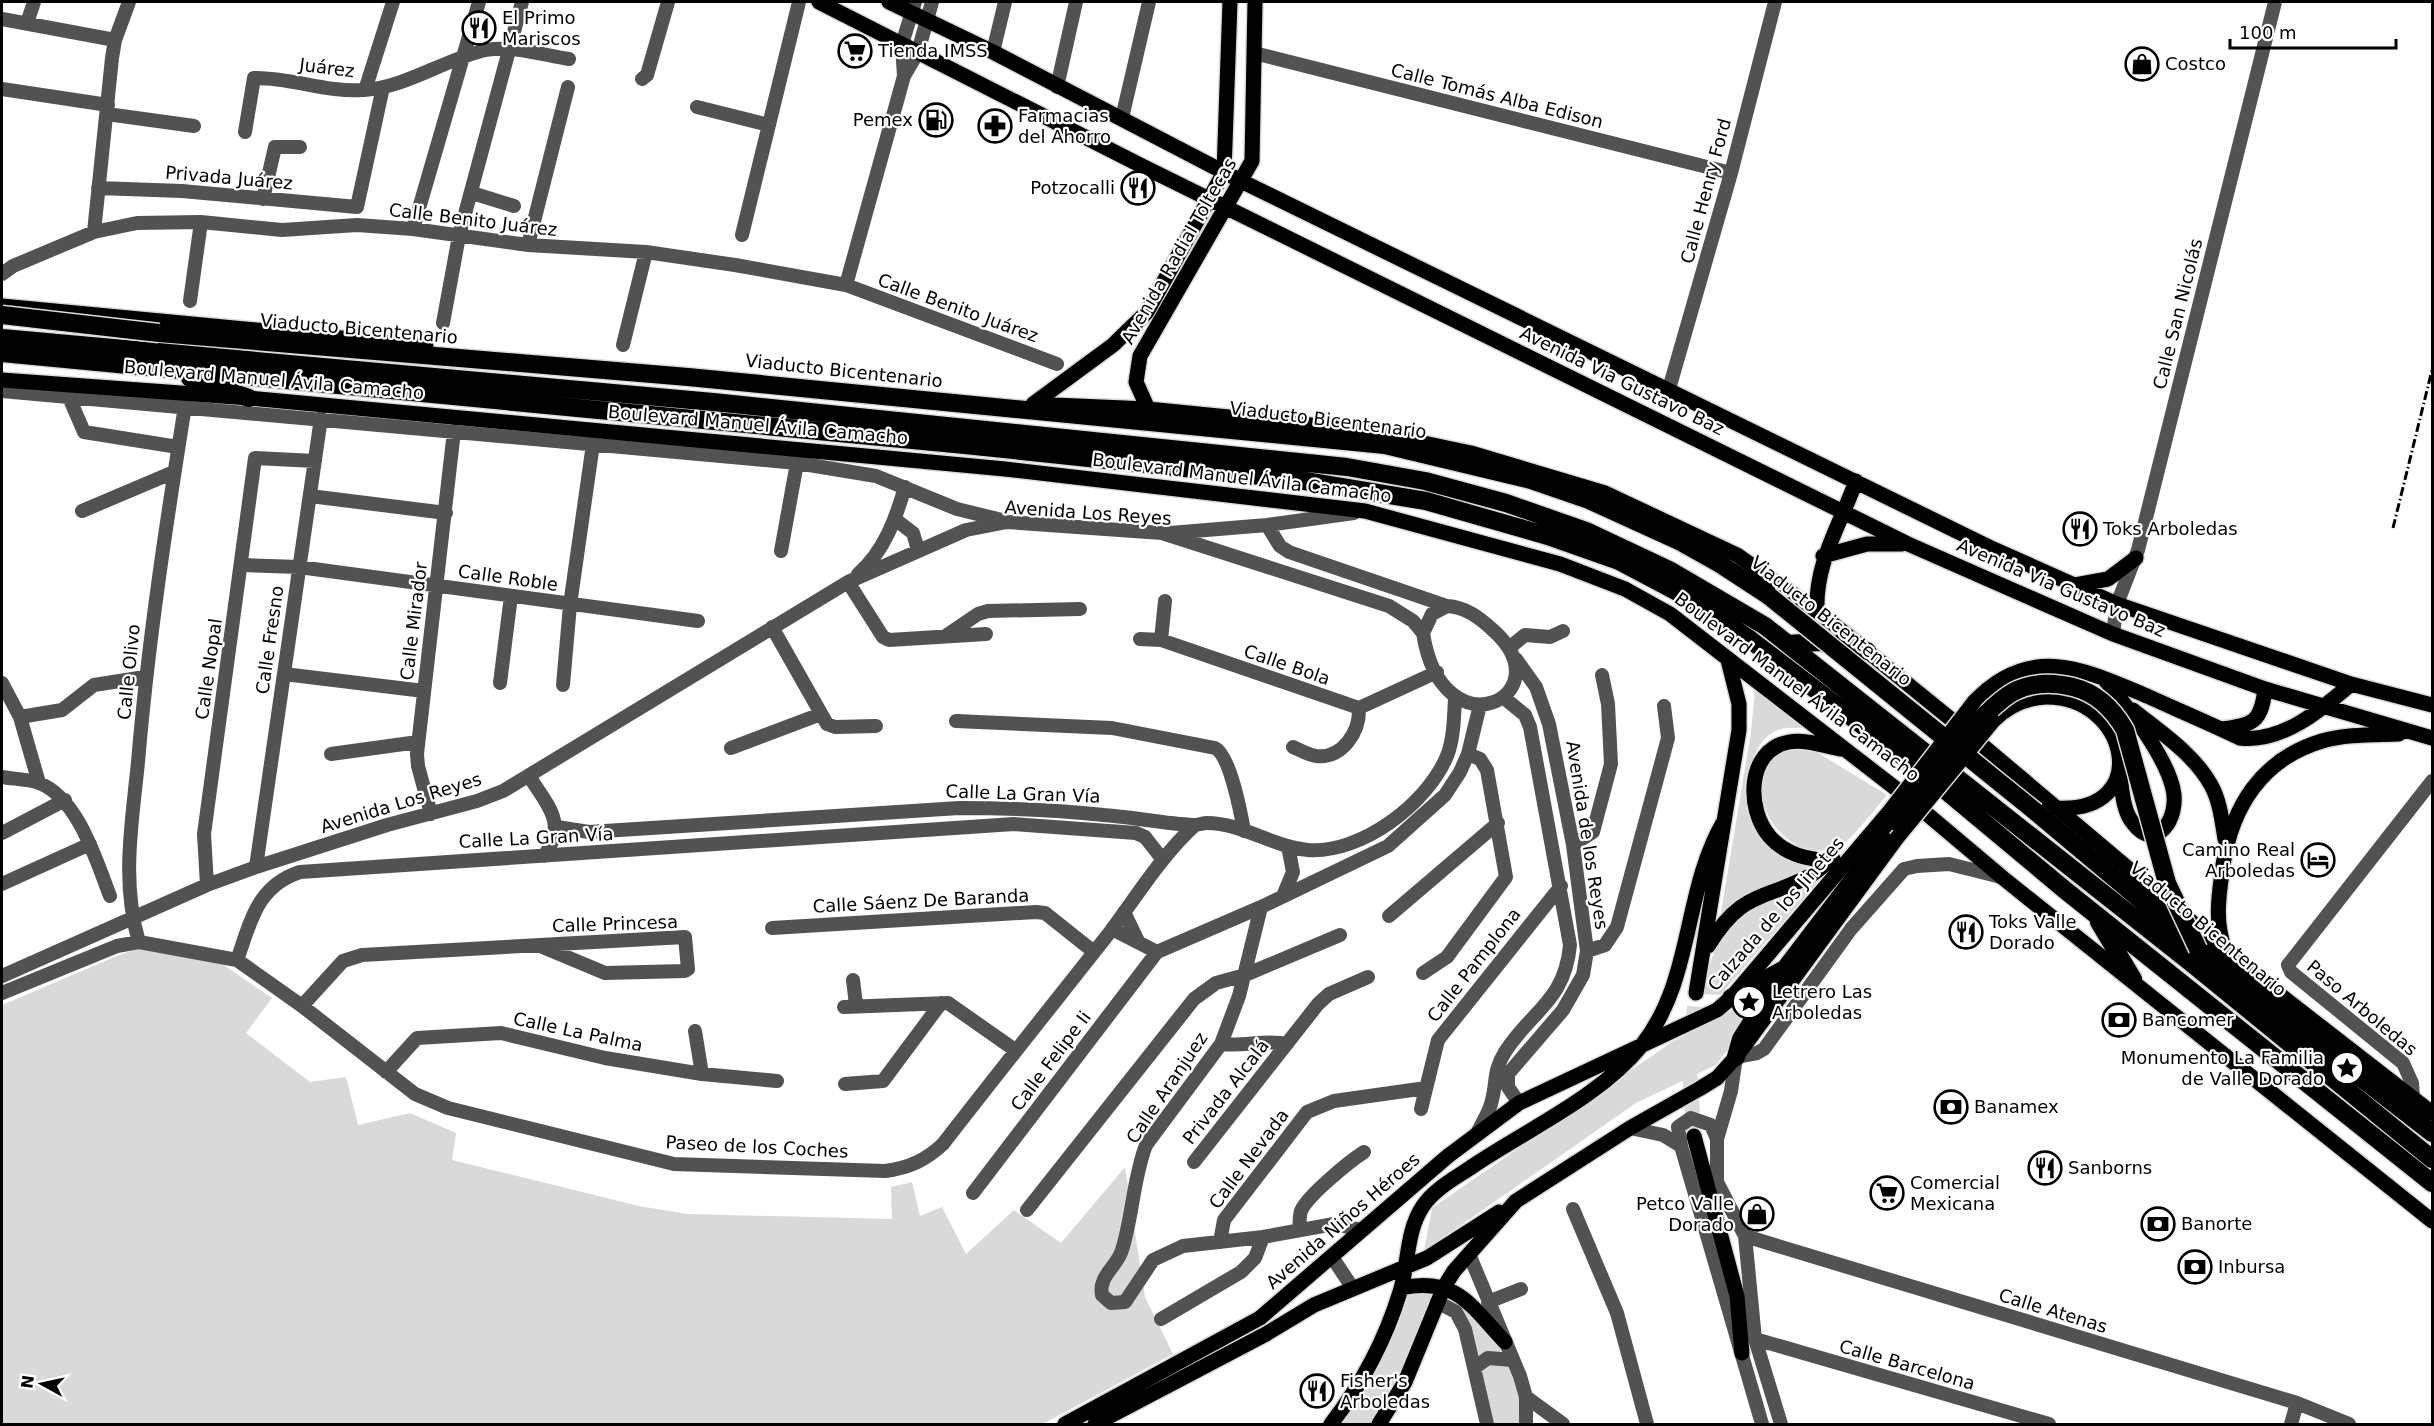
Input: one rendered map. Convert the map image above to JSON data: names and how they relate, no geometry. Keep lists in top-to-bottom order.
{
  "streets": {
    "highway": ["Viaducto Bicentenario", "Boulevard Manuel Ávila Camacho"],
    "main road": [
      "Avenida Radial Toltecas",
      "Avenida Via Gustavo Baz",
      "Calzada de los Jinetes",
      "Avenida Niños Héroes"
    ],
    "street": [
      "Juárez",
      "Calle Tomás Alba Edison",
      "Privada Juárez",
      "Calle Henry Ford",
      "Calle Benito Juárez",
      "Calle San Nicolás",
      "Avenida Los Reyes",
      "Calle Roble",
      "Calle Mirador",
      "Calle Fresno",
      "Calle Bola",
      "Calle Nopal",
      "Calle Olivo",
      "Calle La Gran Vía",
      "Avenida de los Reyes",
      "Calle Sáenz De Baranda",
      "Calle Princesa",
      "Calle Pamplona",
      "Paso Arboledas",
      "Calle La Palma",
      "Calle Felipe Ii",
      "Calle Aranjuez",
      "Privada Alcalá",
      "Paseo de los Coches",
      "Calle Nevada",
      "Calle Atenas",
      "Calle Barcelona"
    ]
  },
  "crossings": [
    ["Juárez", "Privada Juárez"],
    ["Calle Tomás Alba Edison", "Calle Henry Ford"],
    ["Calle Tomás Alba Edison", "Avenida Radial Toltecas"],
    ["Calle Henry Ford", "Avenida Via Gustavo Baz"],
    ["Avenida Radial Toltecas", "Avenida Via Gustavo Baz"],
    ["Calle San Nicolás", "Avenida Via Gustavo Baz"],
    ["Boulevard Manuel Ávila Camacho", "Avenida Los Reyes"],
    ["Boulevard Manuel Ávila Camacho", "Calle Mirador"],
    ["Boulevard Manuel Ávila Camacho", "Calle Fresno"],
    ["Boulevard Manuel Ávila Camacho", "Calle Olivo"],
    ["Avenida Via Gustavo Baz", "Calzada de los Jinetes"],
    ["Avenida Los Reyes", "Calle Mirador"],
    ["Avenida Los Reyes", "Calle Fresno"],
    ["Avenida Los Reyes", "Calle Nopal"],
    ["Avenida Los Reyes", "Calle Olivo"],
    ["Avenida Los Reyes", "Calle La Gran Vía"],
    ["Avenida Los Reyes", "Avenida de los Reyes"],
    ["Calle Roble", "Calle Mirador"],
    ["Calle Roble", "Calle Fresno"],
    ["Calle Roble", "Calle Nopal"],
    ["Calle Fresno", "Calle Nopal"],
    ["Calle Olivo", "Paseo de los Coches"],
    ["Calle La Gran Vía", "Avenida de los Reyes"],
    ["Calle La Gran Vía", "Paseo de los Coches"],
    ["Avenida de los Reyes", "Calle Pamplona"],
    ["Avenida de los Reyes", "Avenida Niños Héroes"],
    ["Calle Sáenz De Baranda", "Paseo de los Coches"],
    ["Calzada de los Jinetes", "Avenida Niños Héroes"],
    ["Calle Princesa", "Paseo de los Coches"],
    ["Calle Pamplona", "Calle Nevada"],
    ["Calle La Palma", "Paseo de los Coches"],
    ["Calle Aranjuez", "Privada Alcalá"],
    ["Calle Aranjuez", "Calle Nevada"],
    ["Calle Aranjuez", "Avenida Niños Héroes"]
  ],
  "places": {
    "restaurant": [
      "El Primo Mariscos",
      "Potzocalli",
      "Toks Arboledas",
      "Toks Valle Dorado",
      "Sanborns",
      "Fisher's Arboledas"
    ],
    "supermarket": ["Tienda IMSS", "Comercial Mexicana"],
    "shop": ["Costco", "Petco Valle Dorado"],
    "fuel station": ["Pemex"],
    "pharmacy": ["Farmacias del Ahorro"],
    "hotel": ["Camino Real Arboledas"],
    "place": ["Letrero Las Arboledas", "Monumento La Familia de Valle Dorado"],
    "bank": [
      "Bancomer",
      "Banamex",
      "Banorte",
      "Inbursa"
    ]
  },
  "scale_bar": "100 m",
  "north": "left"
}
